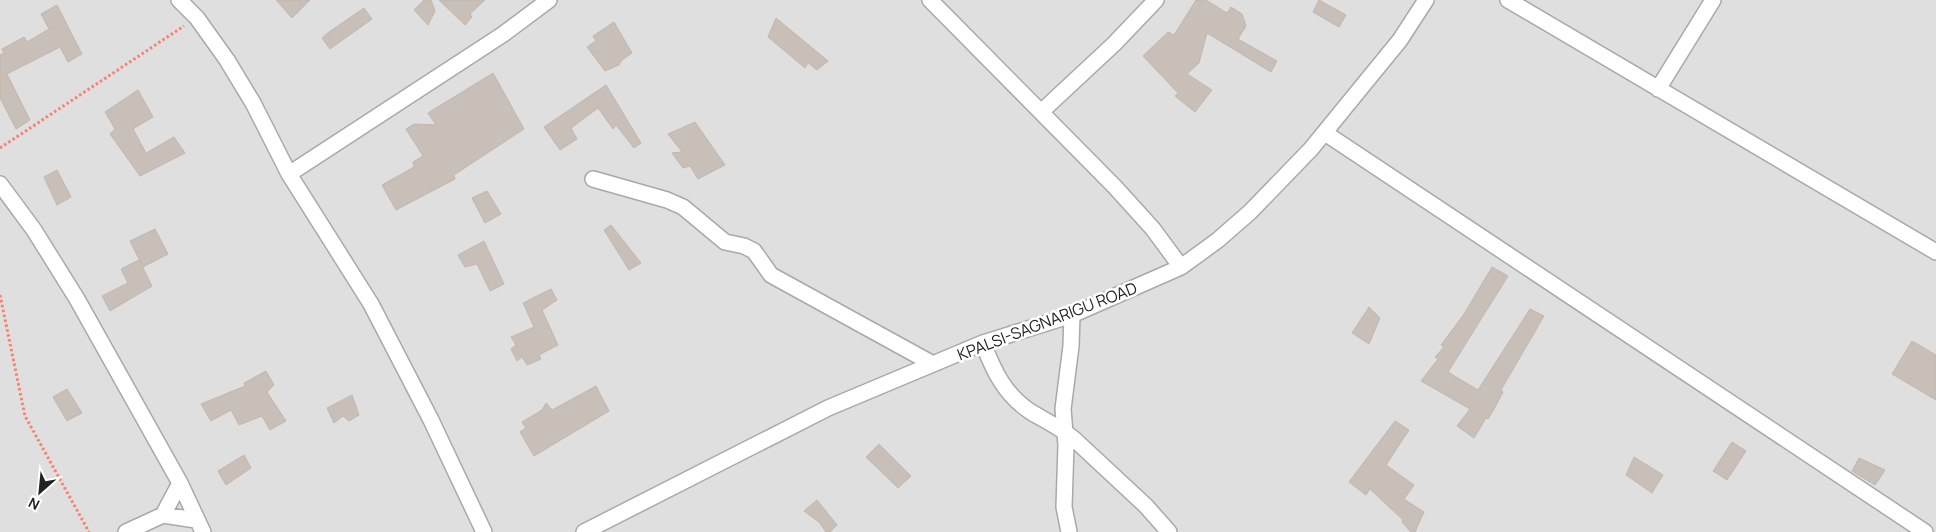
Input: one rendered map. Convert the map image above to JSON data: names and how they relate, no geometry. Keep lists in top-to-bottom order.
{
  "streets": {
    "street": ["KPALSI-SAGNARIGU ROAD"]
  },
  "north": "bottom left"
}
